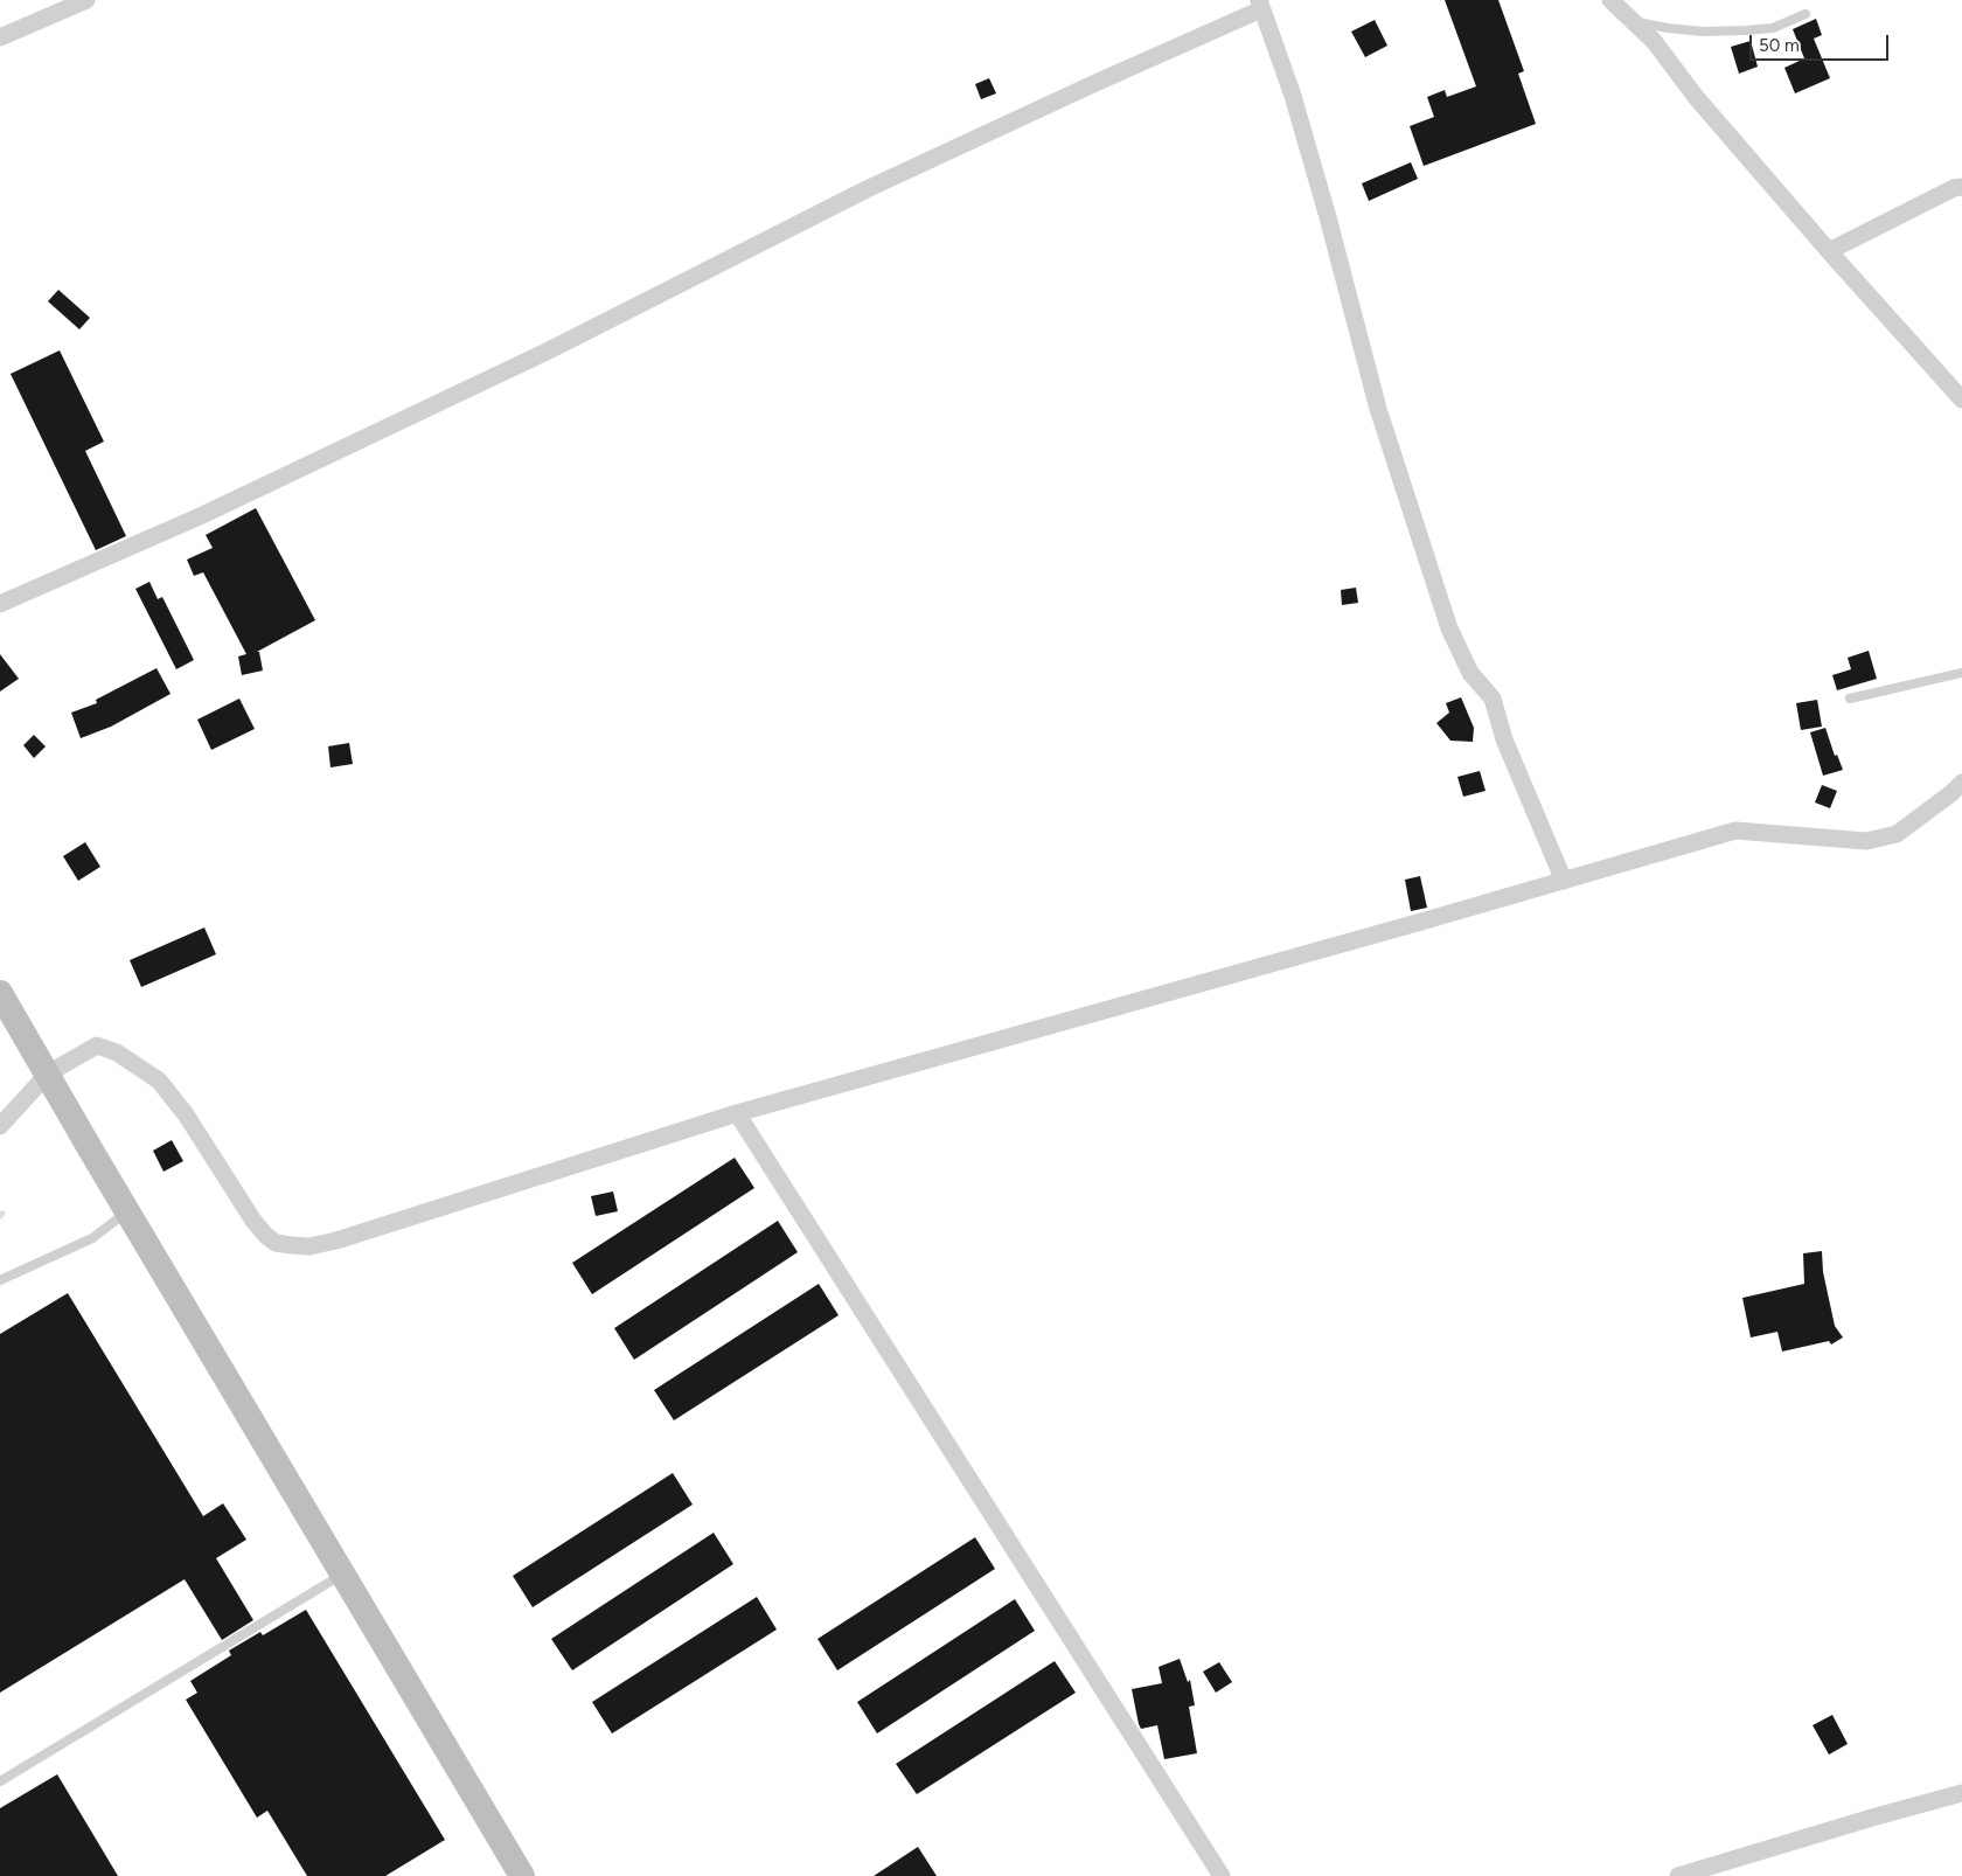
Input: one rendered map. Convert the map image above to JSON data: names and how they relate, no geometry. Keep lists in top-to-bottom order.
{
  "scale_bar": "50 m"
}
